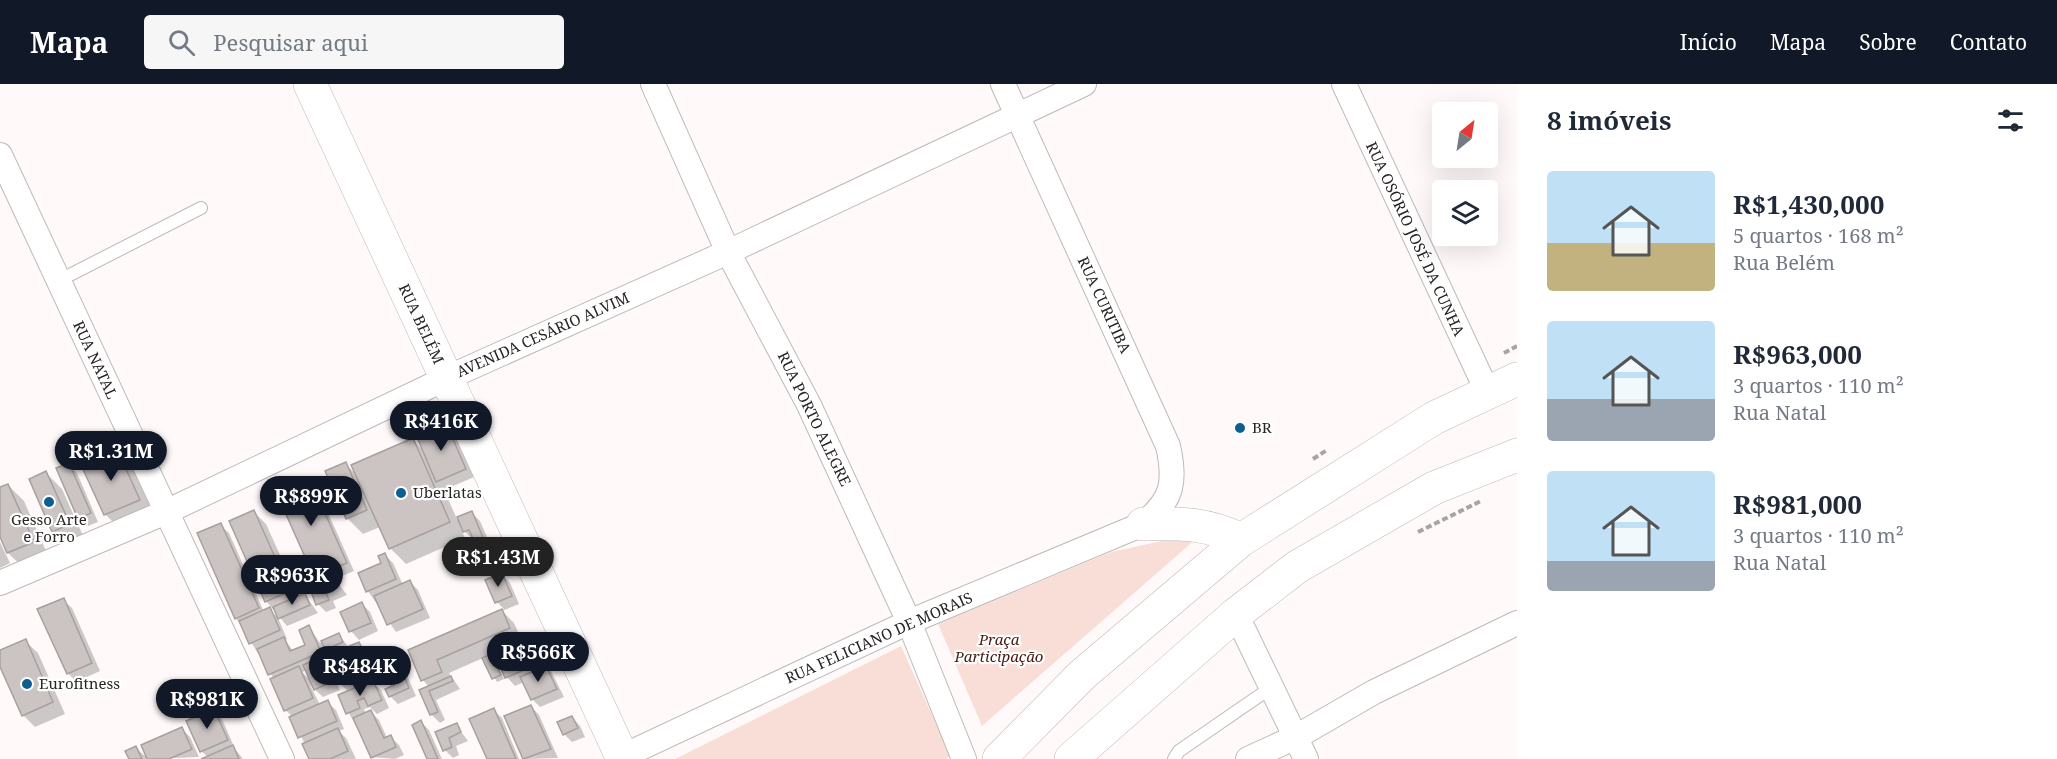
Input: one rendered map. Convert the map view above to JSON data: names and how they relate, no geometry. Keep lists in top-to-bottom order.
{
  "streets": {
    "main road": ["RUA BELÉM"],
    "street": [
      "RUA OSÓRIO JOSÉ DA CUNHA",
      "RUA CURITIBA",
      "AVENIDA CESÁRIO ALVIM",
      "RUA NATAL",
      "RUA PORTO ALEGRE",
      "RUA FELICIANO DE MORAIS"
    ]
  },
  "crossings": [
    ["RUA CURITIBA", "AVENIDA CESÁRIO ALVIM"],
    ["RUA CURITIBA", "RUA FELICIANO DE MORAIS"],
    ["RUA BELÉM", "AVENIDA CESÁRIO ALVIM"],
    ["RUA BELÉM", "RUA FELICIANO DE MORAIS"],
    ["AVENIDA CESÁRIO ALVIM", "RUA NATAL"],
    ["AVENIDA CESÁRIO ALVIM", "RUA PORTO ALEGRE"],
    ["RUA PORTO ALEGRE", "RUA FELICIANO DE MORAIS"]
  ],
  "parks": ["Praça Participação"],
  "places": [
    "BR",
    "Uberlatas",
    "Gesso Arte e Forro",
    "Eurofitness"
  ],
  "north": "top right",
  "page": {
    "header": "Mapa",
    "search": "Pesquisar aqui",
    "nav": [
      "Início",
      "Mapa",
      "Sobre",
      "Contato"
    ],
    "heading": "8 imóveis",
    "list": [
      {
        "name": "R$1,430,000",
        "note": "5 quartos · 168 m² · Rua Belém"
      },
      {
        "name": "R$963,000",
        "note": "3 quartos · 110 m² · Rua Natal"
      },
      {
        "name": "R$981,000",
        "note": "3 quartos · 110 m² · Rua Natal"
      }
    ],
    "price": [
      "R$416K",
      "R$1.31M",
      "R$899K",
      "R$1.43M",
      "R$963K",
      "R$566K",
      "R$484K",
      "R$981K"
    ]
  }
}
